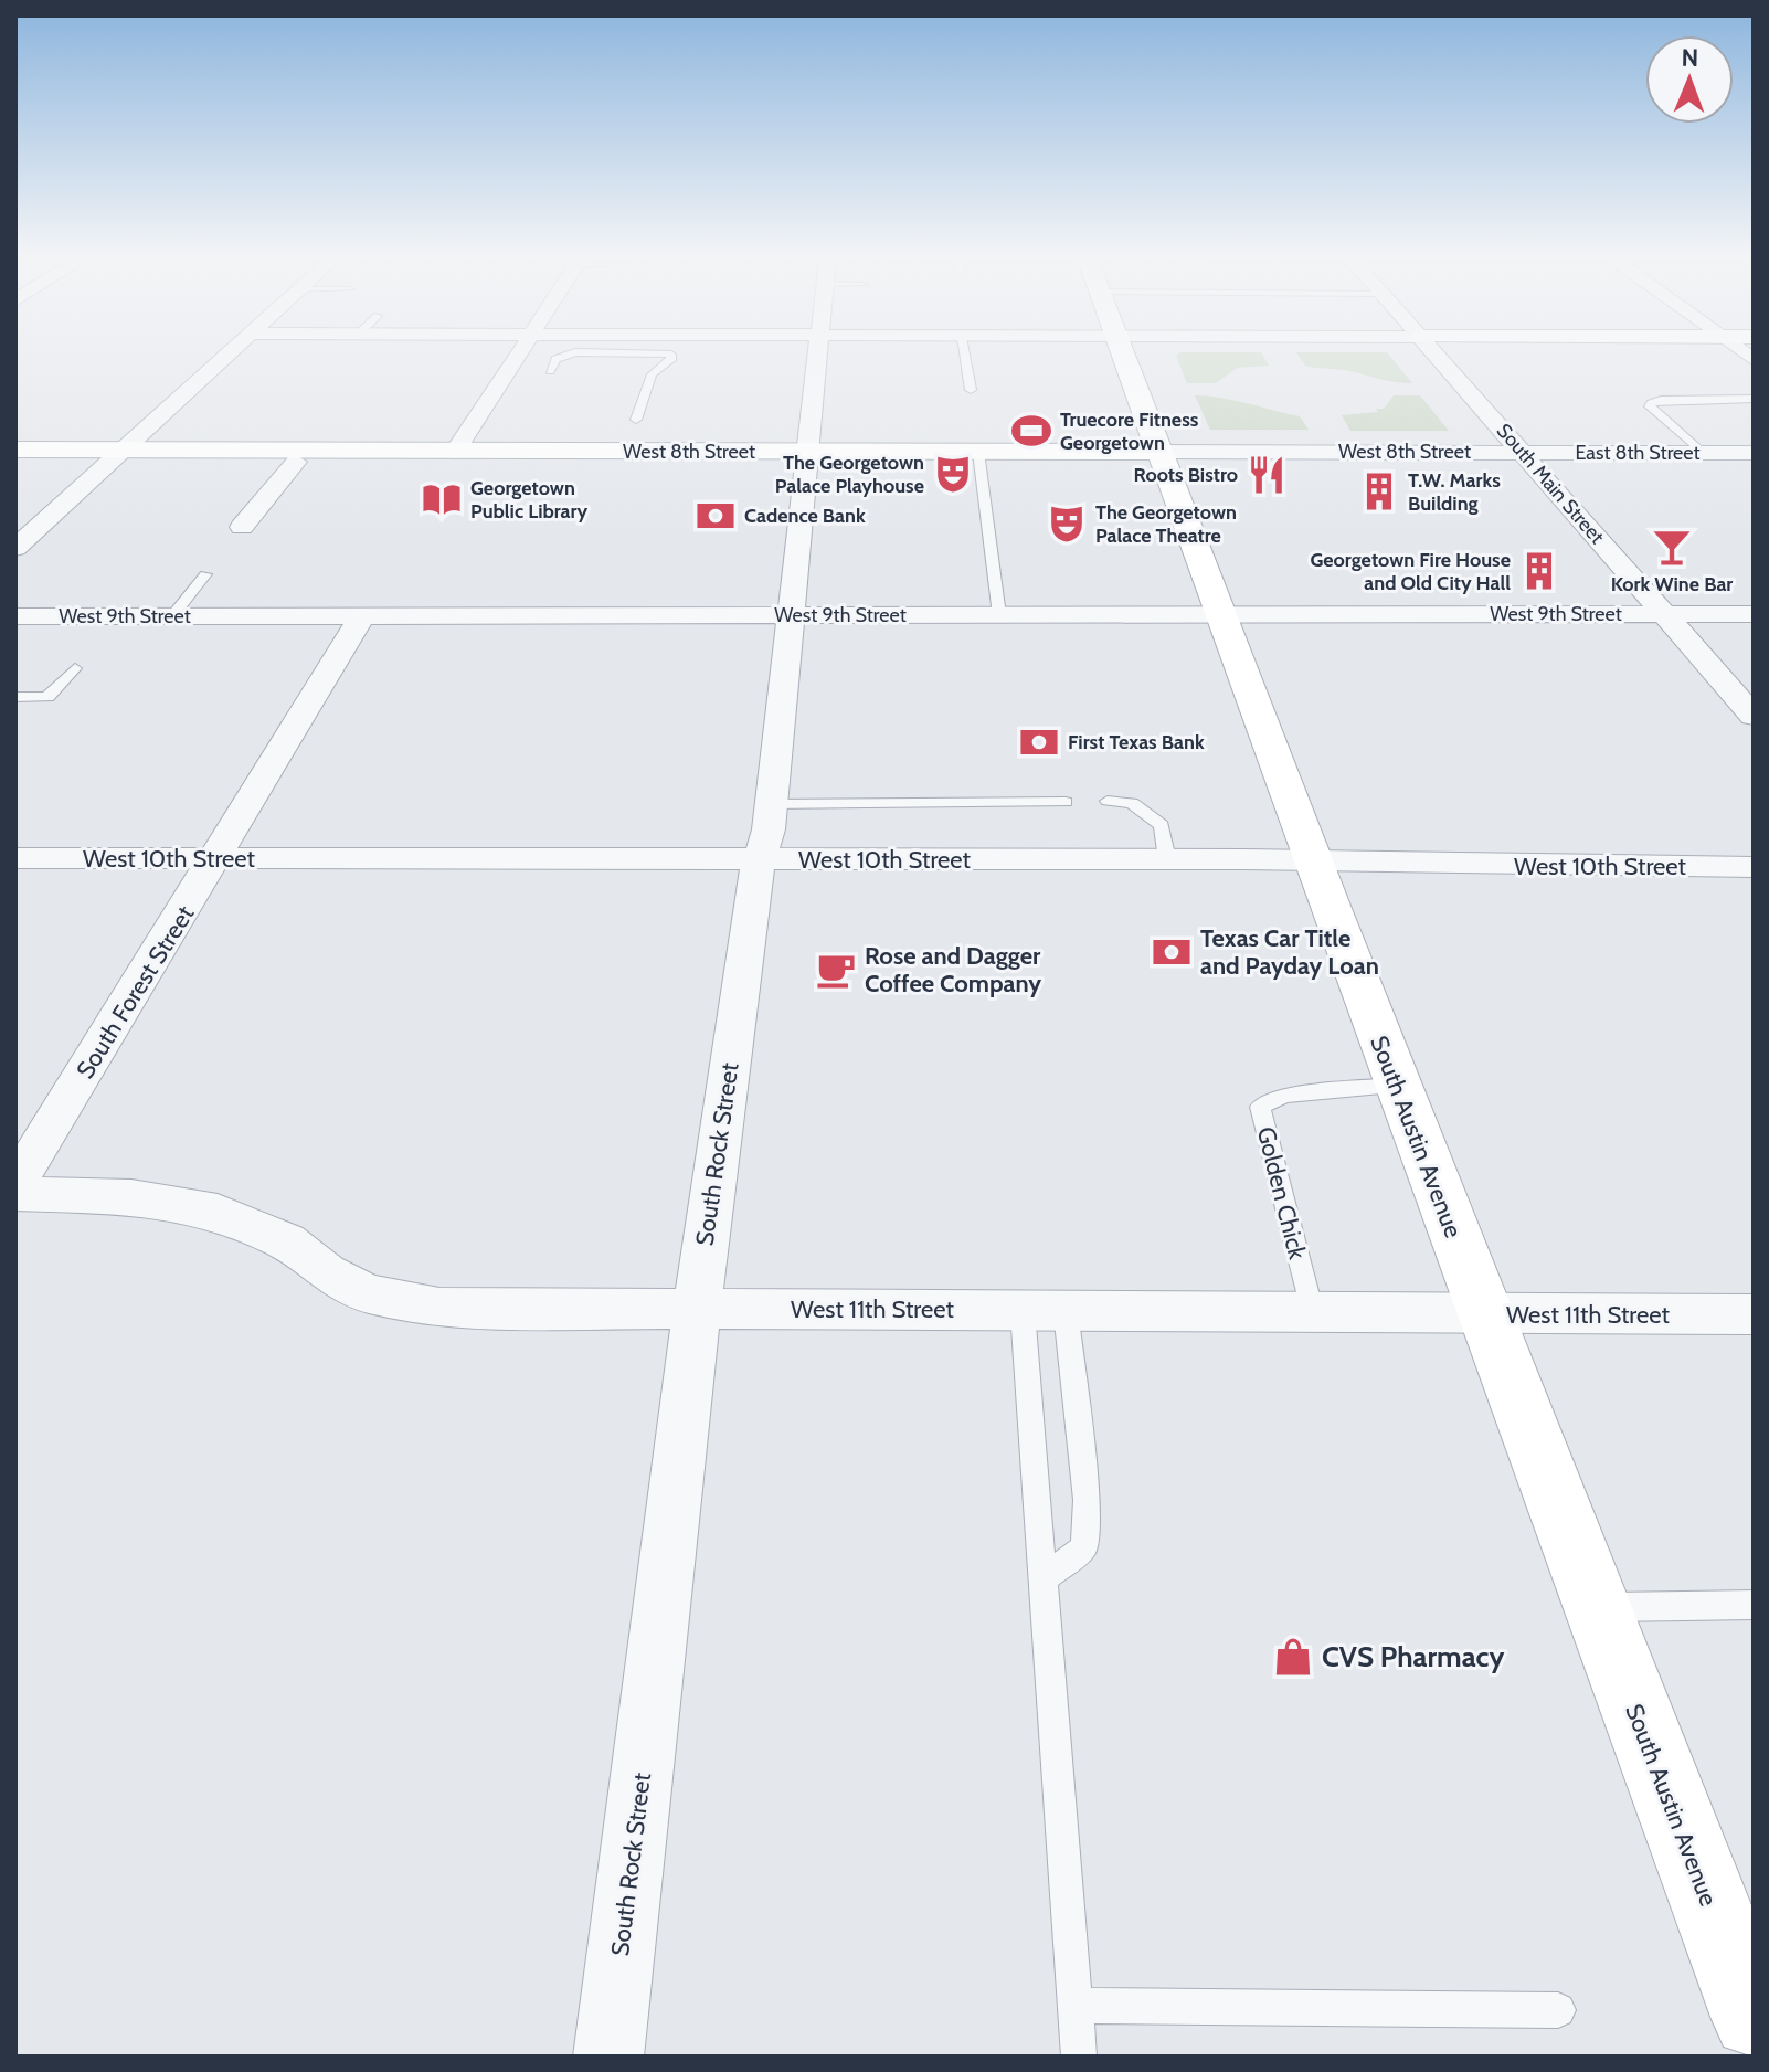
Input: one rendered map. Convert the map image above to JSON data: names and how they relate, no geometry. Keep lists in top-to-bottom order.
{
  "streets": {
    "main road": ["West 8th Street", "South Austin Avenue"],
    "street": [
      "East 8th Street",
      "South Main Street",
      "West 9th Street",
      "West 10th Street",
      "South Forest Street",
      "South Rock Street",
      "West 11th Street"
    ],
    "lane": ["Golden Chick"]
  },
  "crossings": [
    ["West 8th Street", "East 8th Street"],
    ["West 8th Street", "South Main Street"],
    ["West 8th Street", "South Austin Avenue"],
    ["West 8th Street", "South Rock Street"],
    ["East 8th Street", "South Main Street"],
    ["South Main Street", "West 9th Street"],
    ["West 9th Street", "South Forest Street"],
    ["West 9th Street", "South Austin Avenue"],
    ["West 9th Street", "South Rock Street"],
    ["West 10th Street", "South Forest Street"],
    ["West 10th Street", "South Austin Avenue"],
    ["West 10th Street", "South Rock Street"],
    ["South Austin Avenue", "Golden Chick"],
    ["South Austin Avenue", "West 11th Street"],
    ["South Rock Street", "West 11th Street"],
    ["Golden Chick", "West 11th Street"]
  ],
  "places": {
    "sports": ["Truecore Fitness Georgetown"],
    "theatre": ["The Georgetown Palace Playhouse", "The Georgetown Palace Theatre"],
    "restaurant": ["Roots Bistro"],
    "building": ["T.W. Marks Building", "Georgetown Fire House and Old City Hall"],
    "library": ["Georgetown Public Library"],
    "bank": ["Cadence Bank", "First Texas Bank", "Texas Car Title and Payday Loan"],
    "bar": ["Kork Wine Bar"],
    "cafe": ["Rose and Dagger Coffee Company"],
    "shop": ["CVS Pharmacy"]
  },
  "north": "top"
}
